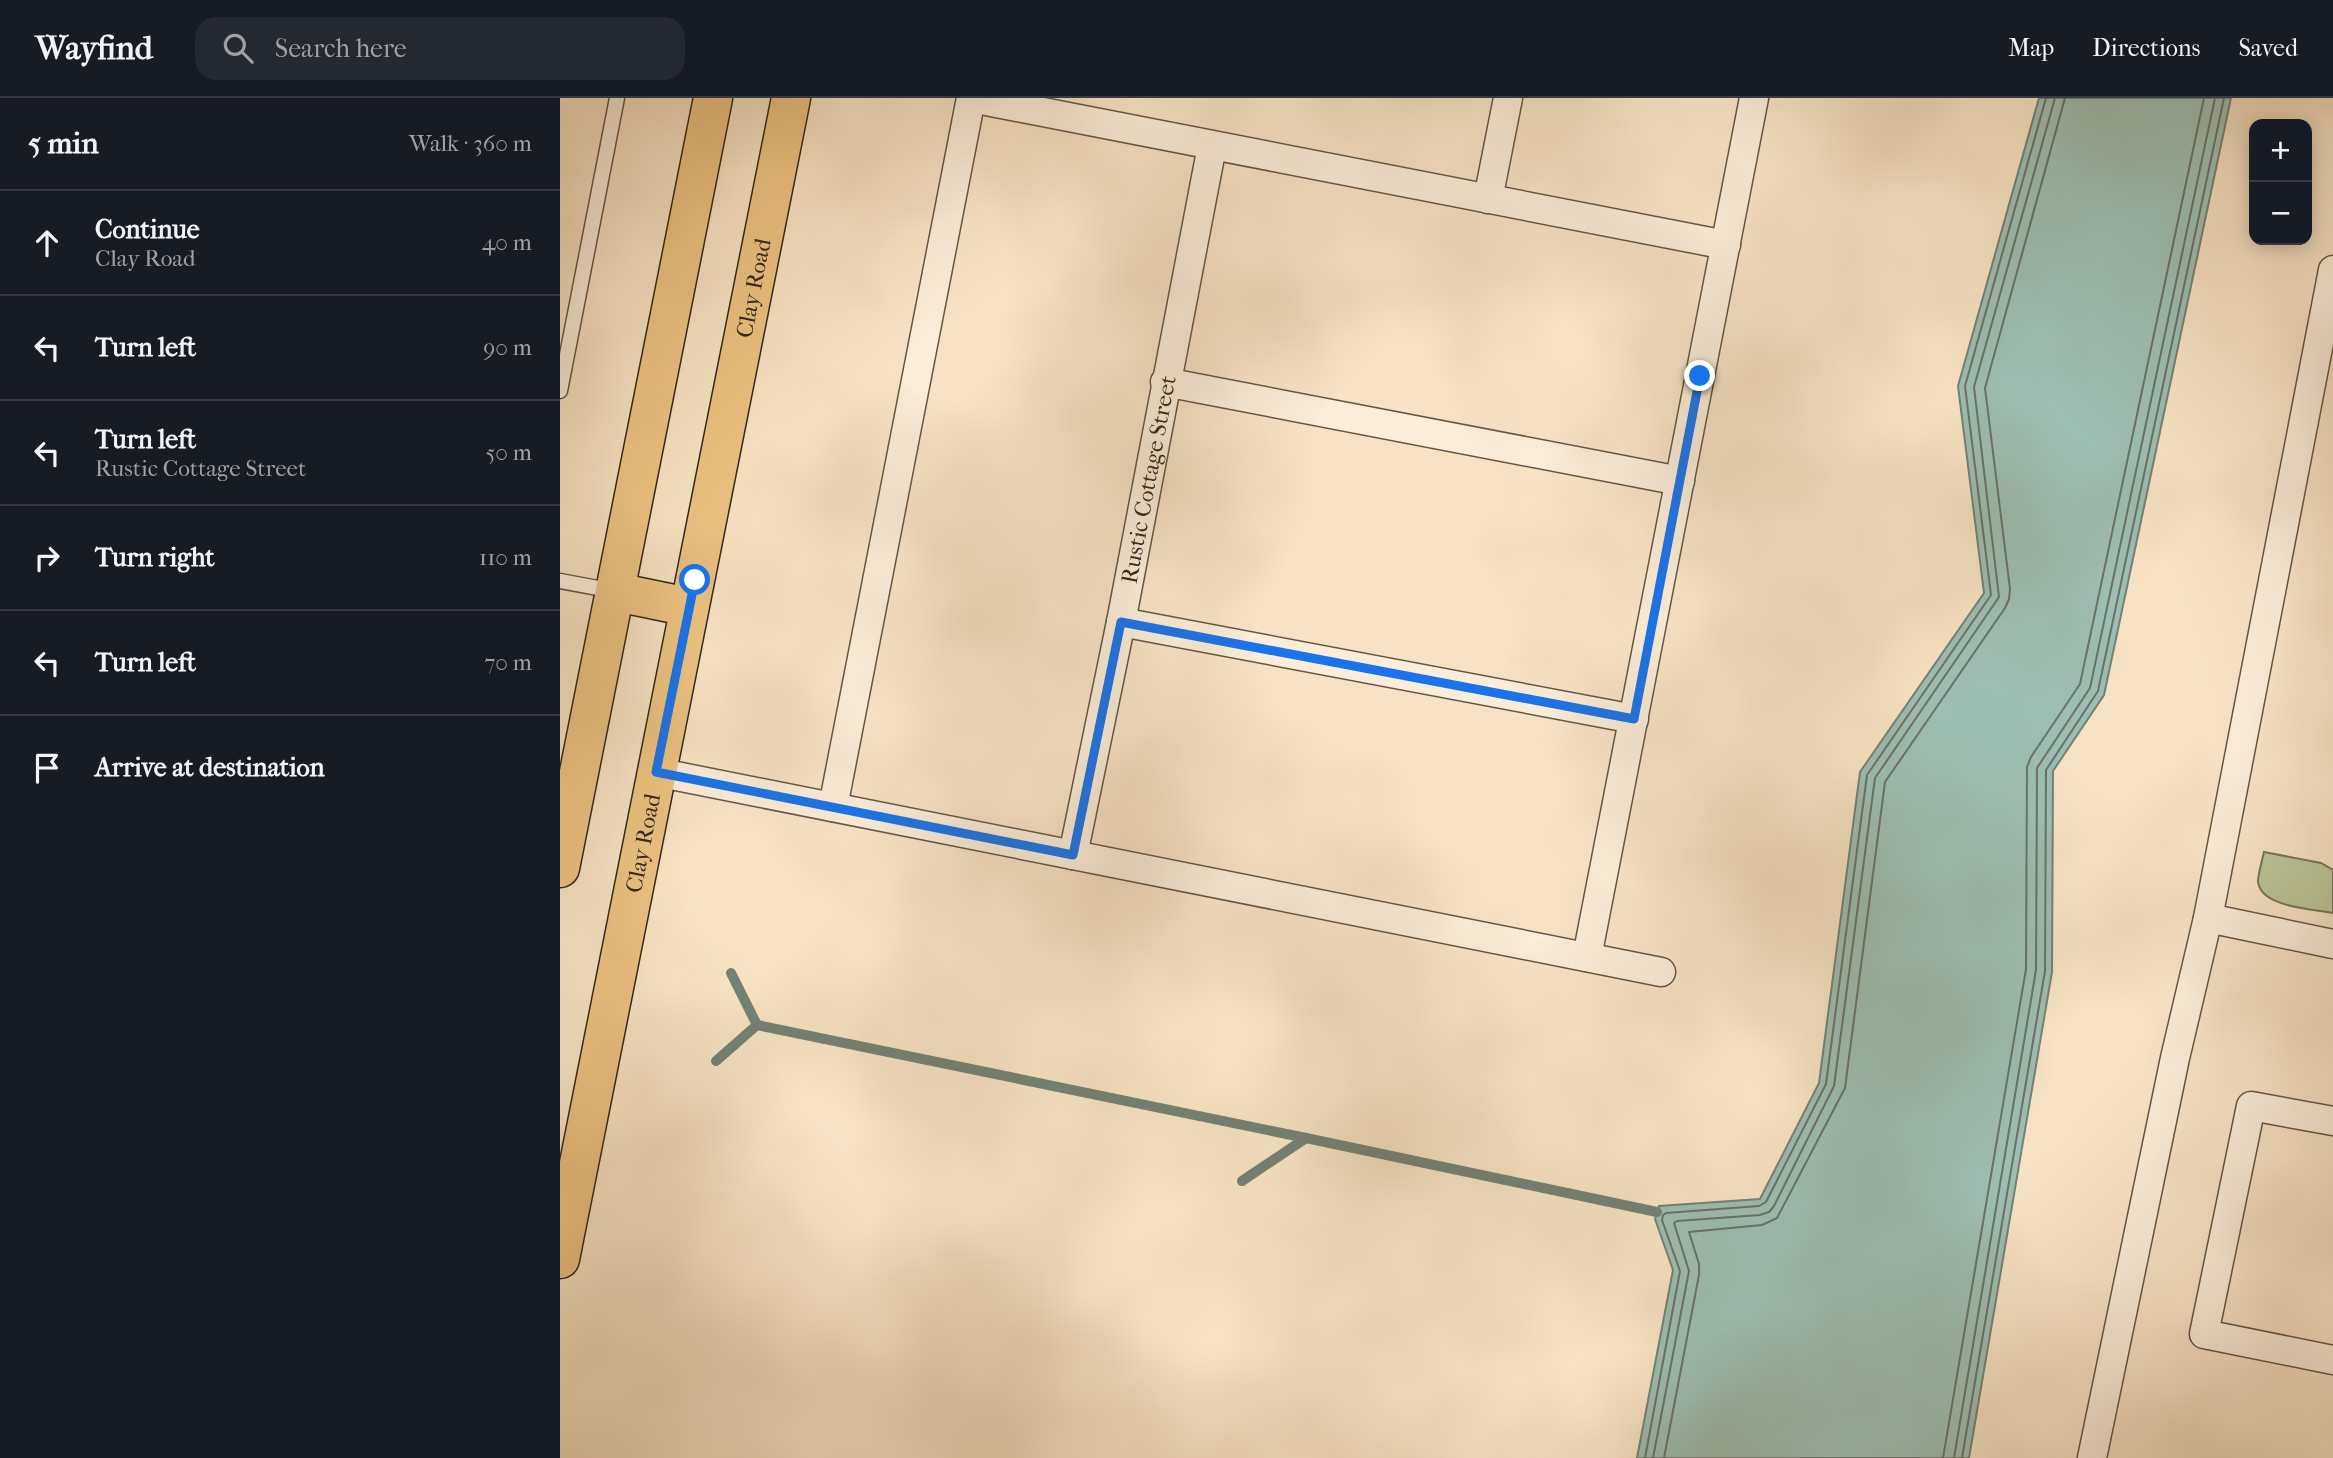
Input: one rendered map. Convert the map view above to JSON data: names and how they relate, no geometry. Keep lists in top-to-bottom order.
{
  "streets": {
    "main road": ["Clay Road"],
    "street": ["Rustic Cottage Street"]
  },
  "page": {
    "header": "Wayfind",
    "search": "Search here",
    "nav": ["Map", "Directions", "Saved"],
    "heading": ["5 min", "Walk · 360 m"],
    "map_buttons": ["+", "−"],
    "list": [
      ["Continue", "Clay Road", "40 m"],
      ["Turn left", "90 m"],
      ["Turn left", "Rustic Cottage Street", "50 m"],
      ["Turn right", "110 m"],
      ["Turn left", "70 m"],
      "Arrive at destination"
    ]
  }
}
